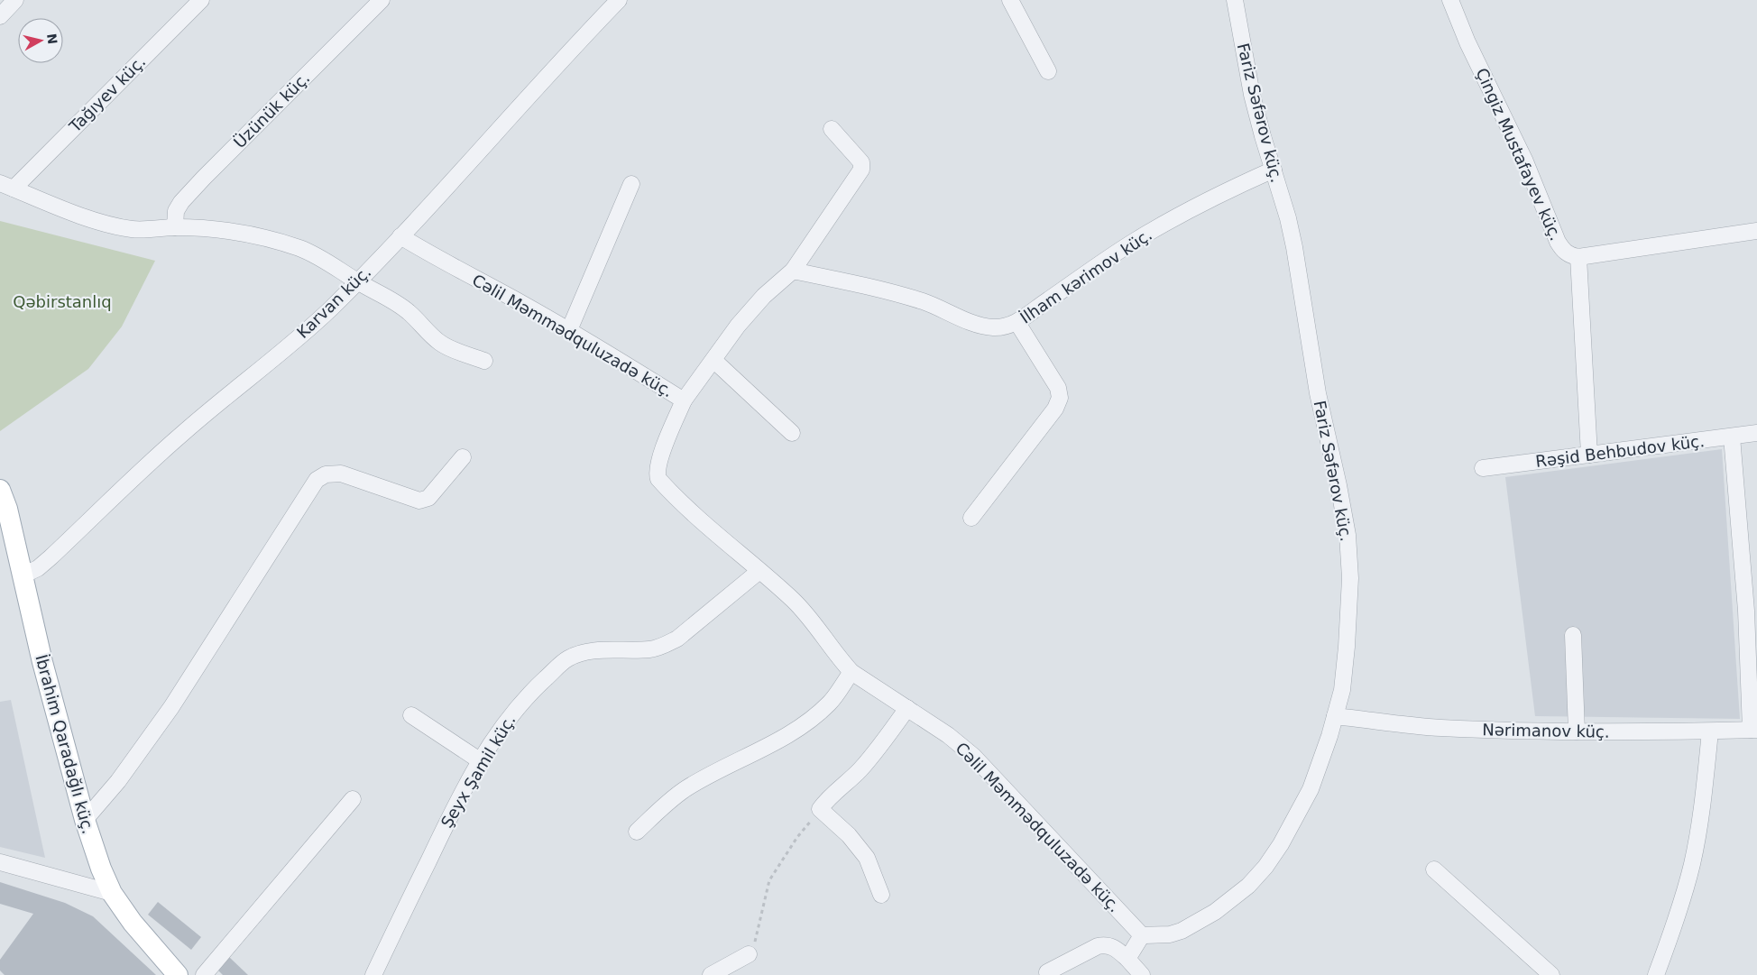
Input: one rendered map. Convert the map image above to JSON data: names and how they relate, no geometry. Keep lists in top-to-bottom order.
{
  "streets": {
    "main road": ["İbrahim Qaradağlı küç."],
    "street": [
      "Tağıyev küç.",
      "Üzünük küç.",
      "Fariz Səfərov küç.",
      "Çingiz Mustafayev küç.",
      "İlham kərimov küç.",
      "Karvan küç.",
      "Cəlil Məmmədquluzadə küç.",
      "Rəşid Behbudov küç.",
      "Nərimanov küç.",
      "Şeyx Şamil küç."
    ]
  },
  "crossings": [
    ["Fariz Səfərov küç.", "İlham kərimov küç."],
    ["Fariz Səfərov küç.", "Cəlil Məmmədquluzadə küç."],
    ["Fariz Səfərov küç.", "Nərimanov küç."],
    ["Karvan küç.", "Cəlil Məmmədquluzadə küç."],
    ["Karvan küç.", "İbrahim Qaradağlı küç."],
    ["Cəlil Məmmədquluzadə küç.", "Şeyx Şamil küç."]
  ],
  "parks": ["Qəbirstanlıq"],
  "north": "right"
}
